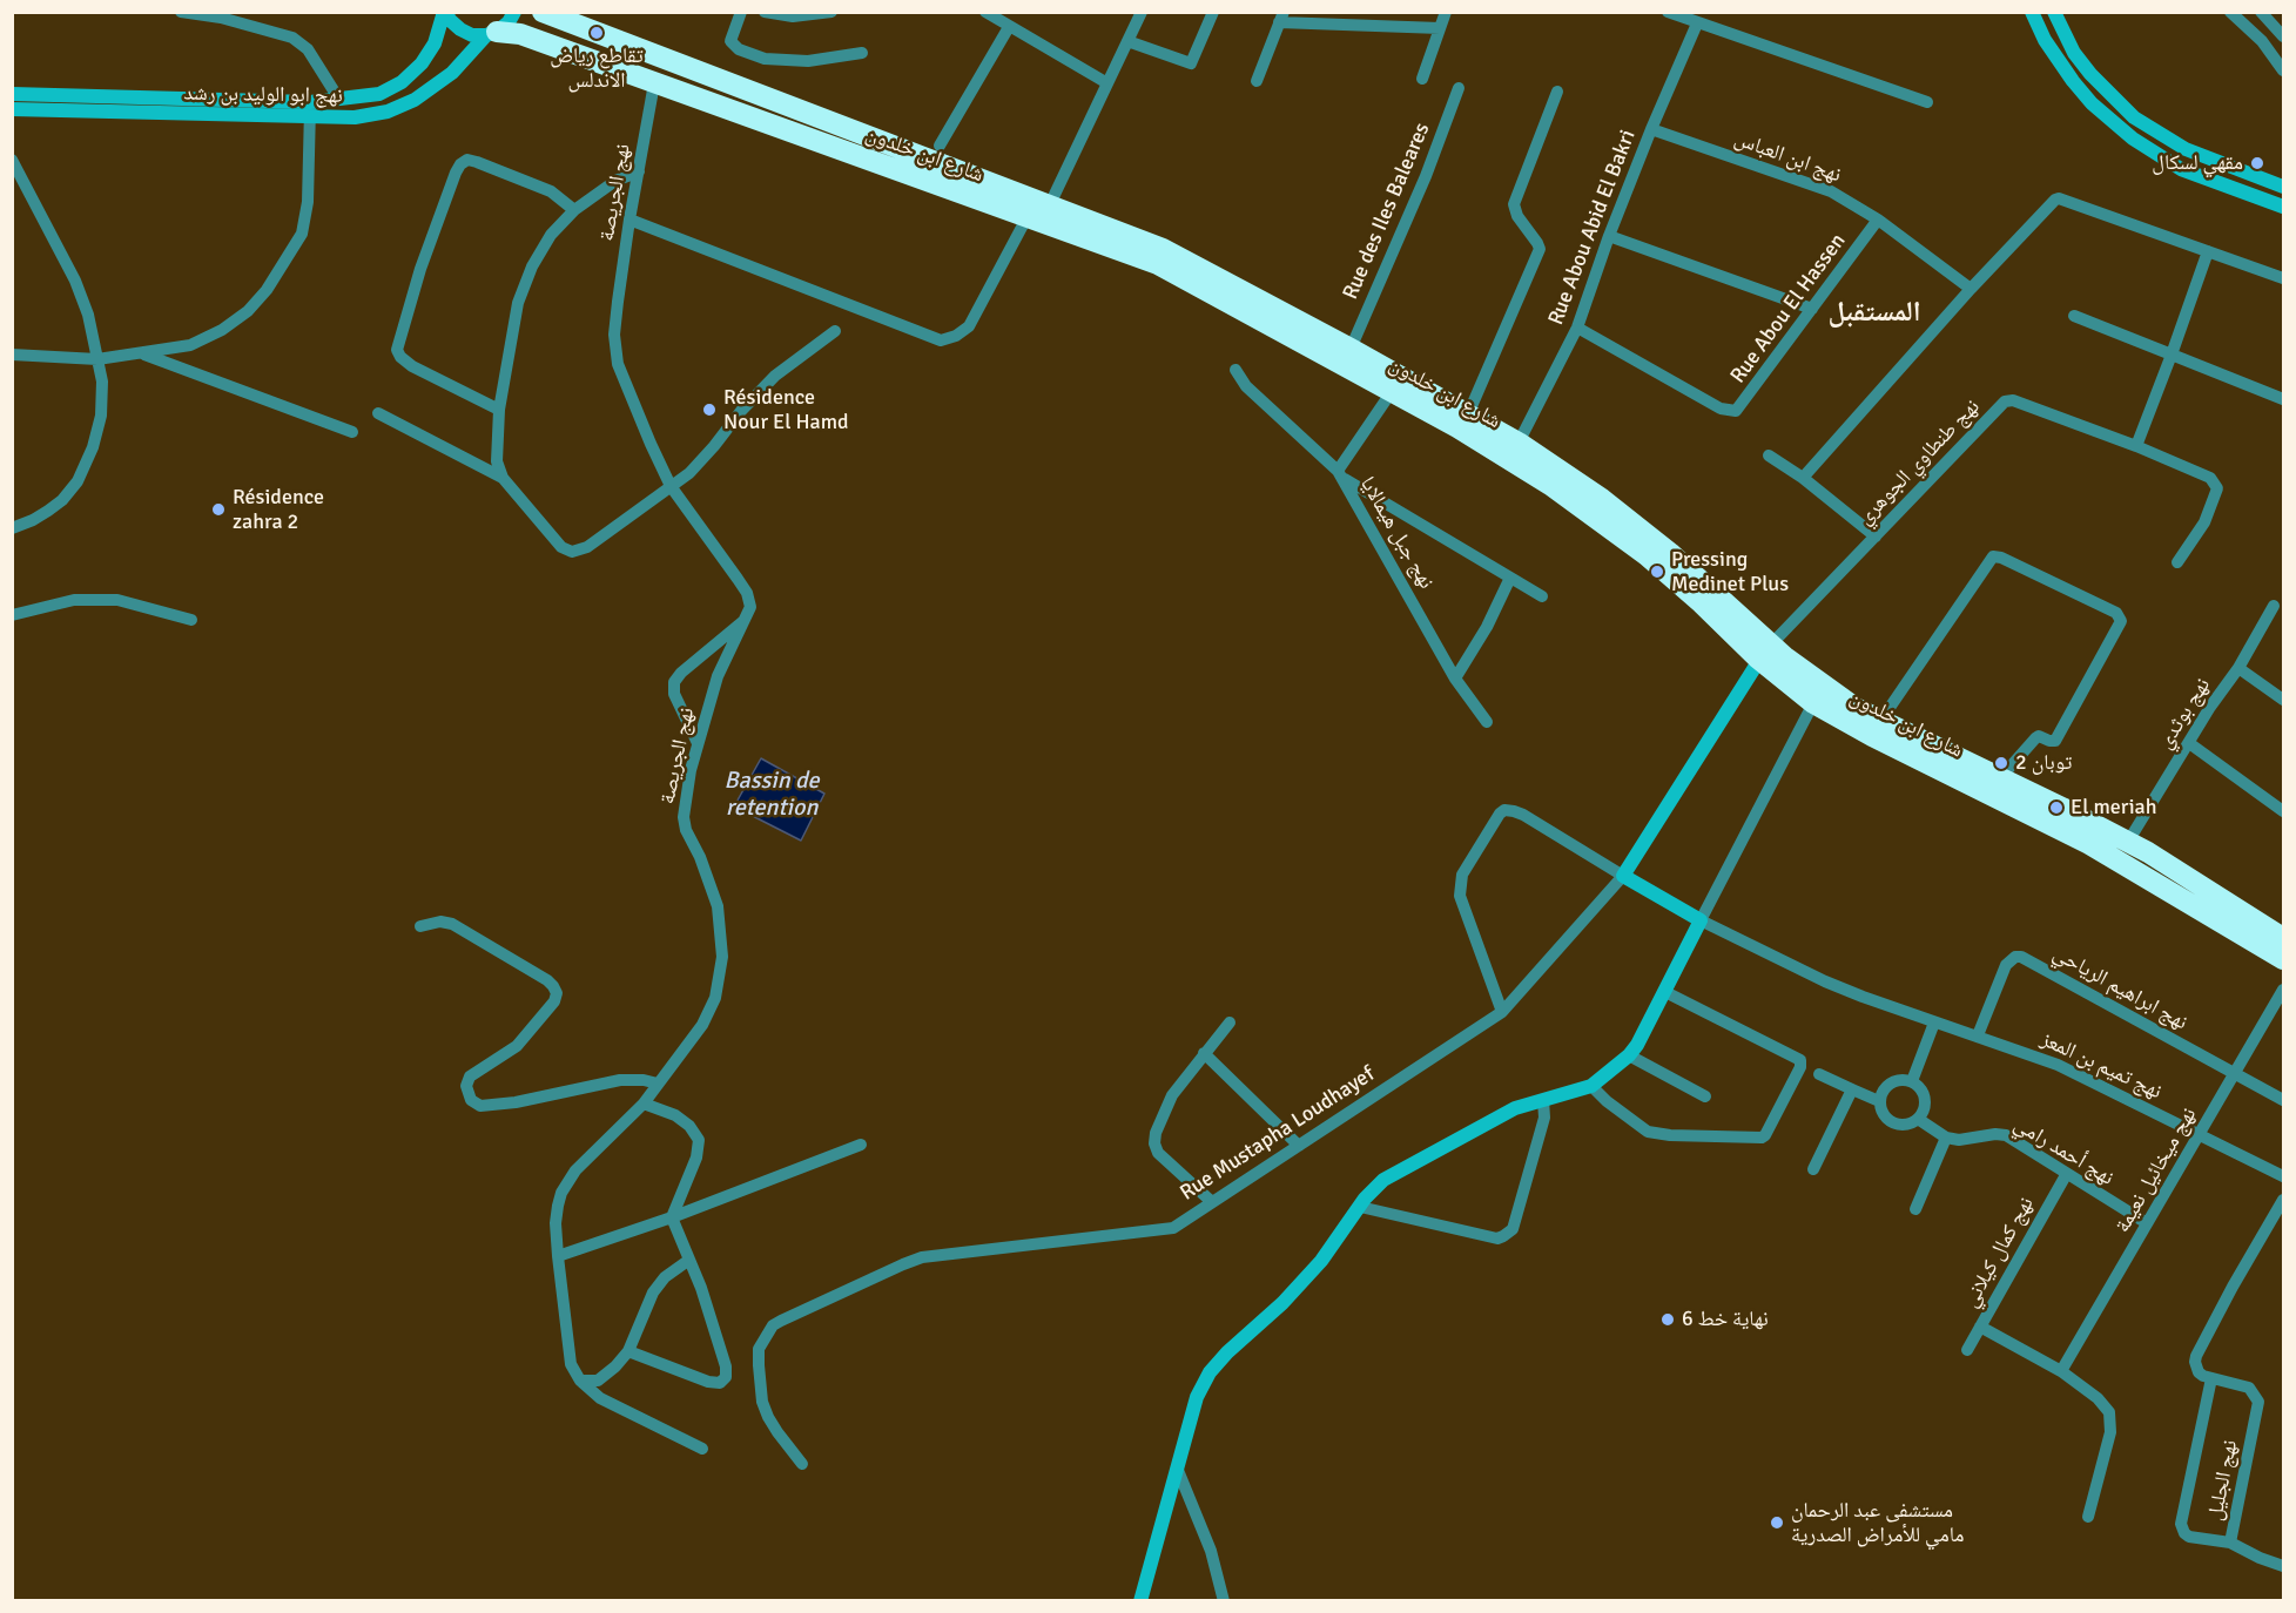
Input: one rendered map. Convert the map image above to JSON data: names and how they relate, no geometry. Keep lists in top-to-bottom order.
{
  "streets": {
    "highway": ["شارع ابن خلدون"],
    "street": [
      "نهج ابو الوليد بن رشد",
      "نهج ابن العباس",
      "نهج الجريصة",
      "Rue des Iles Baleares",
      "Rue Abou Abid El Bakri",
      "Rue Abou El Hassen",
      "نهج طنطاوي الجوهري",
      "نهج جبل هيمالايا",
      "نهج بوثدي",
      "نهج ابراهيم الرياحي",
      "نهج تميم بن المعز",
      "Rue Mustapha Loudhayef",
      "نهج أحمد رامي",
      "نهج ميخائيل نعيمة",
      "نهج كمال كيلاني",
      "نهج الجليل"
    ]
  },
  "crossings": [
    ["نهج ابو الوليد بن رشد", "شارع ابن خلدون"],
    ["شارع ابن خلدون", "نهج الجريصة"],
    ["شارع ابن خلدون", "Rue des Iles Baleares"],
    ["شارع ابن خلدون", "Rue Abou Abid El Bakri"],
    ["شارع ابن خلدون", "نهج طنطاوي الجوهري"],
    ["شارع ابن خلدون", "نهج جبل هيمالايا"],
    ["شارع ابن خلدون", "نهج بوثدي"],
    ["شارع ابن خلدون", "Rue Mustapha Loudhayef"],
    ["نهج ابن العباس", "Rue Abou Abid El Bakri"],
    ["نهج ابن العباس", "Rue Abou El Hassen"],
    ["Rue Abou Abid El Bakri", "Rue Abou El Hassen"],
    ["نهج طنطاوي الجوهري", "Rue Mustapha Loudhayef"],
    ["نهج ابراهيم الرياحي", "نهج تميم بن المعز"],
    ["نهج ابراهيم الرياحي", "نهج ميخائيل نعيمة"],
    ["نهج تميم بن المعز", "نهج ميخائيل نعيمة"],
    ["نهج أحمد رامي", "نهج ميخائيل نعيمة"],
    ["نهج أحمد رامي", "نهج كمال كيلاني"]
  ],
  "districts": ["المستقبل"],
  "water": ["Bassin de retention"],
  "places": [
    "تقاطع رياض الاندلس",
    "مقهي لسكال",
    "Résidence Nour El Hamd",
    "Résidence zahra 2",
    "Pressing Medinet Plus",
    "توبان 2",
    "El meriah",
    "نهاية خط 6",
    "مستشفى عبد الرحمان مامي للأمراض الصدرية"
  ]
}
